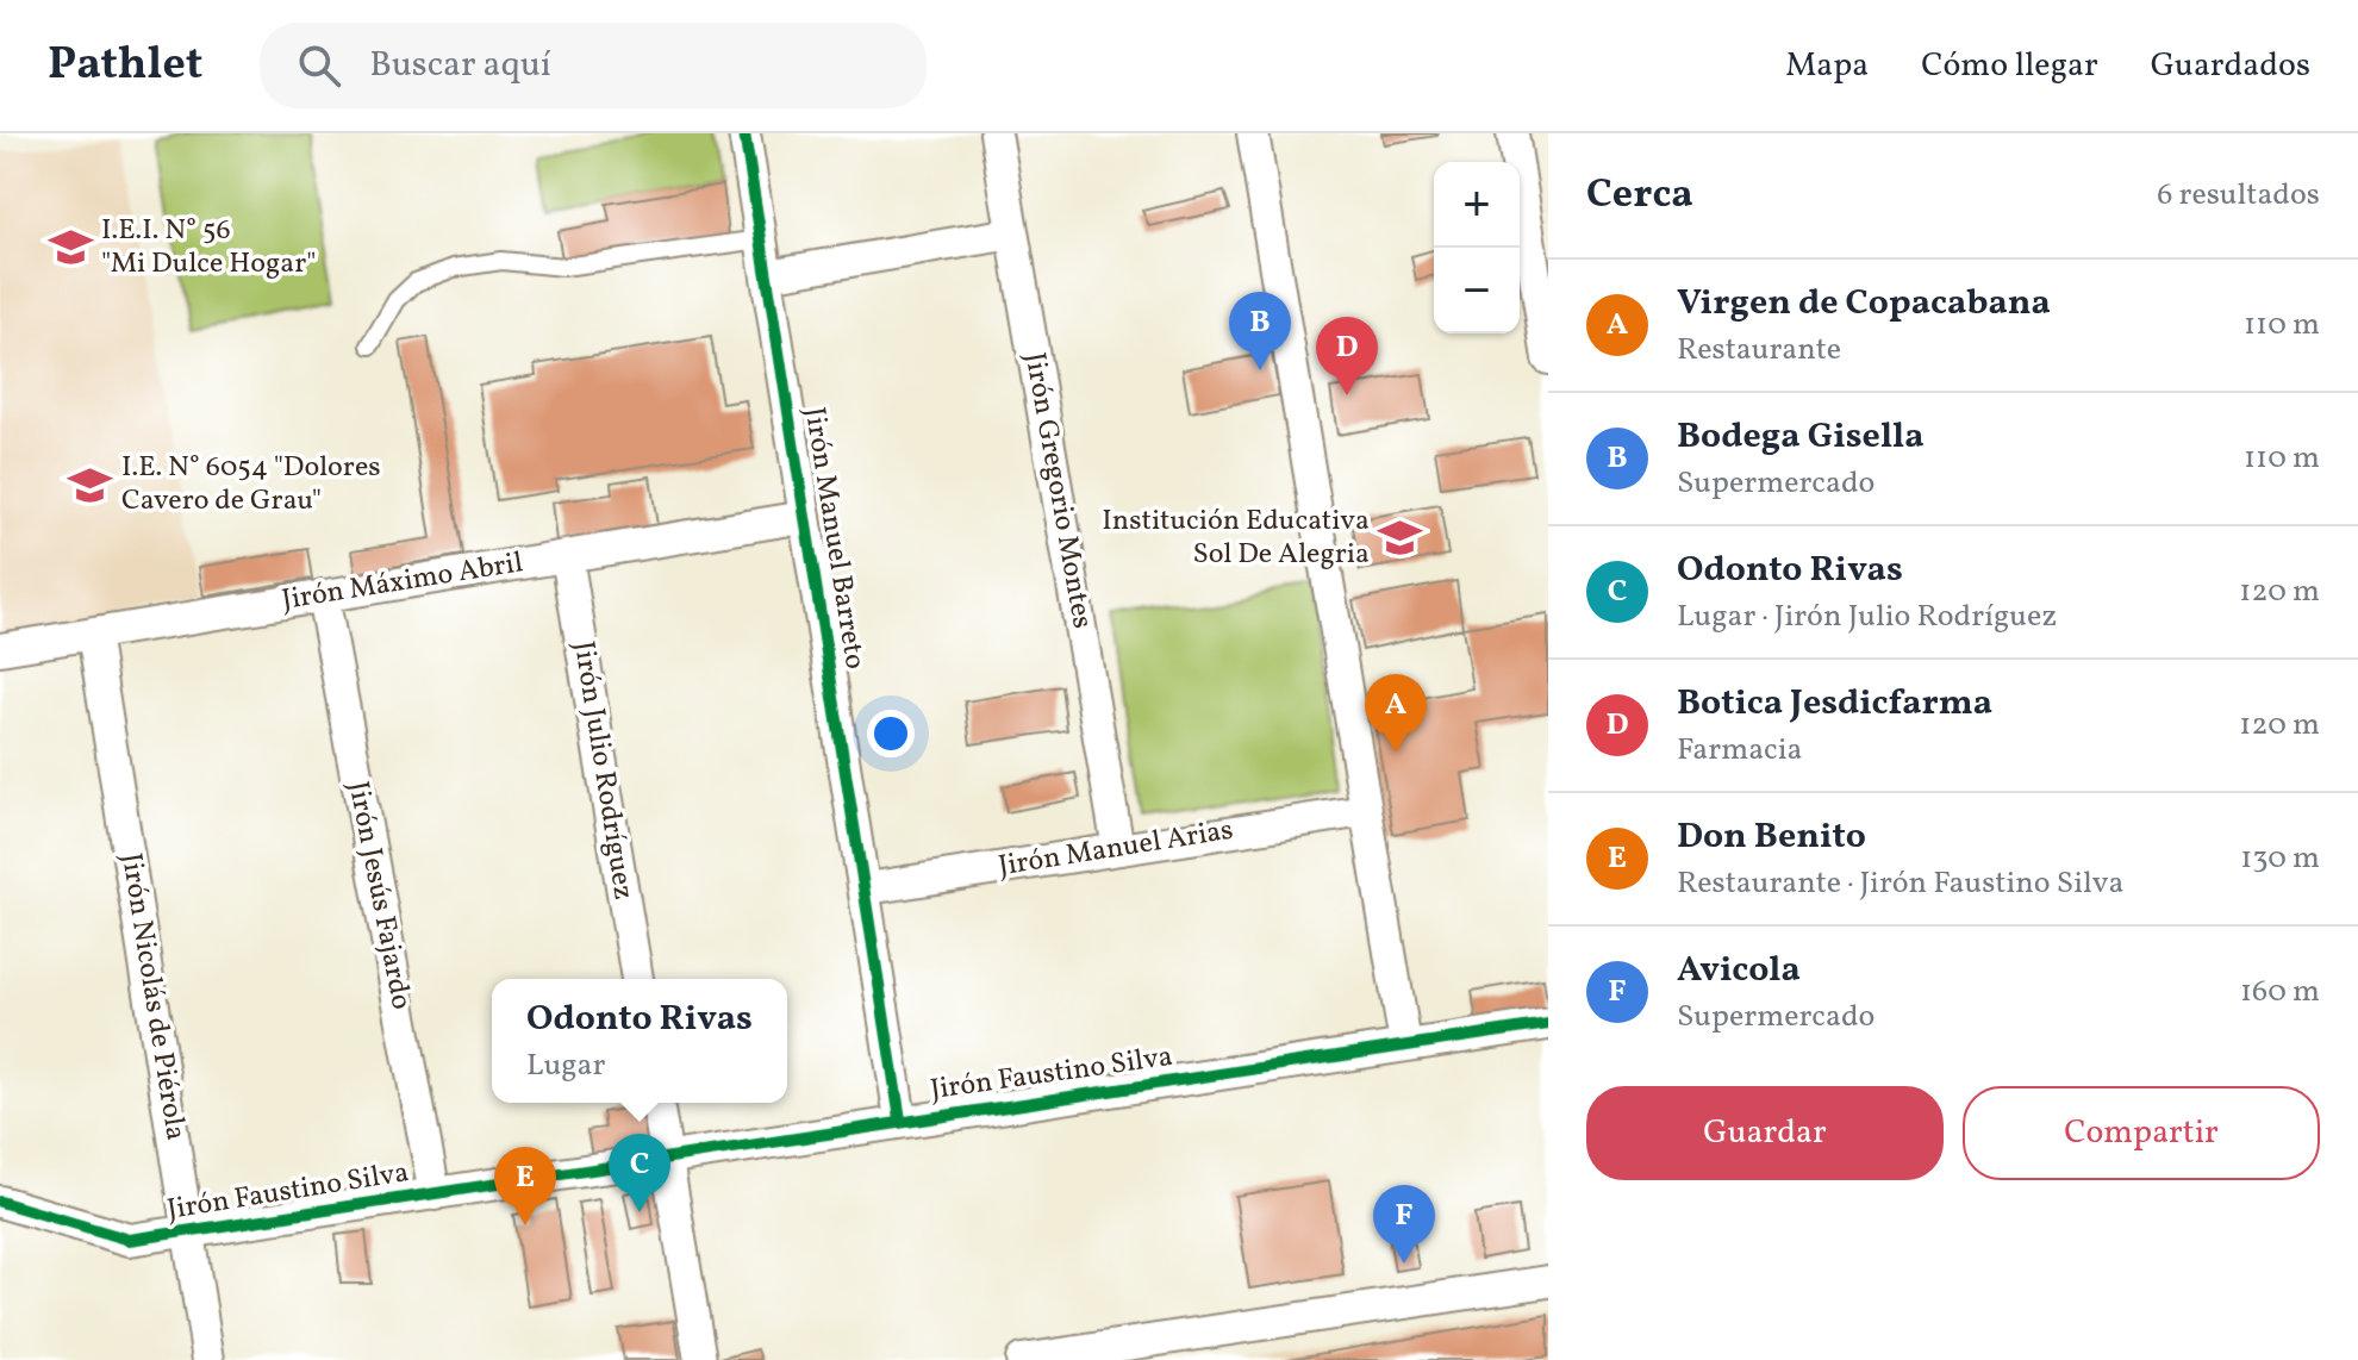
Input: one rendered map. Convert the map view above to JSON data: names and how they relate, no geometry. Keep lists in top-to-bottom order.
{
  "streets": {
    "street": [
      "Jirón Gregorio Montes",
      "Jirón Manuel Barreto",
      "Jirón Máximo Abril",
      "Jirón Julio Rodríguez",
      "Jirón Manuel Arias",
      "Jirón Jesús Fajardo",
      "Jirón Nicolás de Piérola",
      "Jirón Faustino Silva"
    ]
  },
  "crossings": [
    ["Jirón Gregorio Montes", "Jirón Manuel Arias"],
    ["Jirón Manuel Barreto", "Jirón Máximo Abril"],
    ["Jirón Manuel Barreto", "Jirón Manuel Arias"],
    ["Jirón Manuel Barreto", "Jirón Faustino Silva"],
    ["Jirón Máximo Abril", "Jirón Julio Rodríguez"],
    ["Jirón Máximo Abril", "Jirón Jesús Fajardo"],
    ["Jirón Máximo Abril", "Jirón Nicolás de Piérola"],
    ["Jirón Jesús Fajardo", "Jirón Faustino Silva"],
    ["Jirón Nicolás de Piérola", "Jirón Faustino Silva"]
  ],
  "places": {
    "school or university": ["I.E.I. N° 56 \"Mi Dulce Hogar\"", "I.E. N° 6054 \"Dolores Cavero de Grau\"", "Institución Educativa Sol De Alegria"]
  },
  "page": {
    "header": "Pathlet",
    "search": "Buscar aquí",
    "nav": ["Mapa", "Cómo llegar", "Guardados"],
    "heading": ["Cerca", "6 resultados"],
    "map_buttons": ["+", "−"],
    "list": [
      {
        "mark": "A",
        "name": "Virgen de Copacabana",
        "note": "Restaurante",
        "value": "110 m"
      },
      {
        "mark": "B",
        "name": "Bodega Gisella",
        "note": "Supermercado",
        "value": "110 m"
      },
      {
        "mark": "C",
        "name": "Odonto Rivas",
        "note": "Lugar · Jirón Julio Rodríguez",
        "value": "120 m"
      },
      {
        "mark": "D",
        "name": "Botica Jesdicfarma",
        "note": "Farmacia",
        "value": "120 m"
      },
      {
        "mark": "E",
        "name": "Don Benito",
        "note": "Restaurante · Jirón Faustino Silva",
        "value": "130 m"
      },
      {
        "mark": "F",
        "name": "Avicola",
        "note": "Supermercado",
        "value": "160 m"
      }
    ],
    "pins": [
      "B",
      "D",
      "A",
      "C",
      "E",
      "F"
    ],
    "popup": ["Odonto Rivas", "Lugar"],
    "buttons": ["Guardar", "Compartir"]
  }
}
